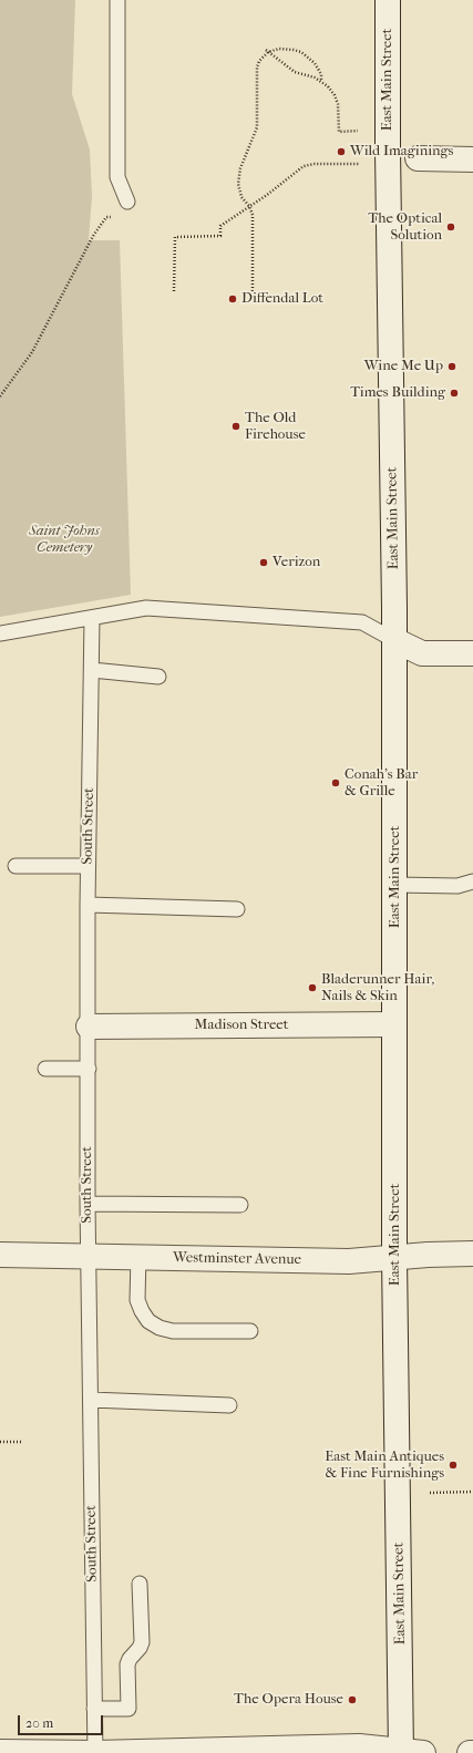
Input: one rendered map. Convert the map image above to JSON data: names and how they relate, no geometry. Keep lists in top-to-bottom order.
{
  "streets": {
    "main road": ["East Main Street", "Madison Street", "Westminster Avenue"],
    "lane": ["South Street"]
  },
  "crossings": [
    ["East Main Street", "Madison Street"],
    ["East Main Street", "Westminster Avenue"],
    ["South Street", "Madison Street"],
    ["South Street", "Westminster Avenue"]
  ],
  "parks": ["Saint Johns Cemetery"],
  "places": [
    "Wild Imaginings",
    "The Optical Solution",
    "Diffendal Lot",
    "Wine Me Up",
    "Times Building",
    "The Old Firehouse",
    "Verizon",
    "Conah's Bar & Grille",
    "Bladerunner Hair, Nails & Skin",
    "East Main Antiques & Fine Furnishings",
    "The Opera House"
  ],
  "scale_bar": "20 m"
}
